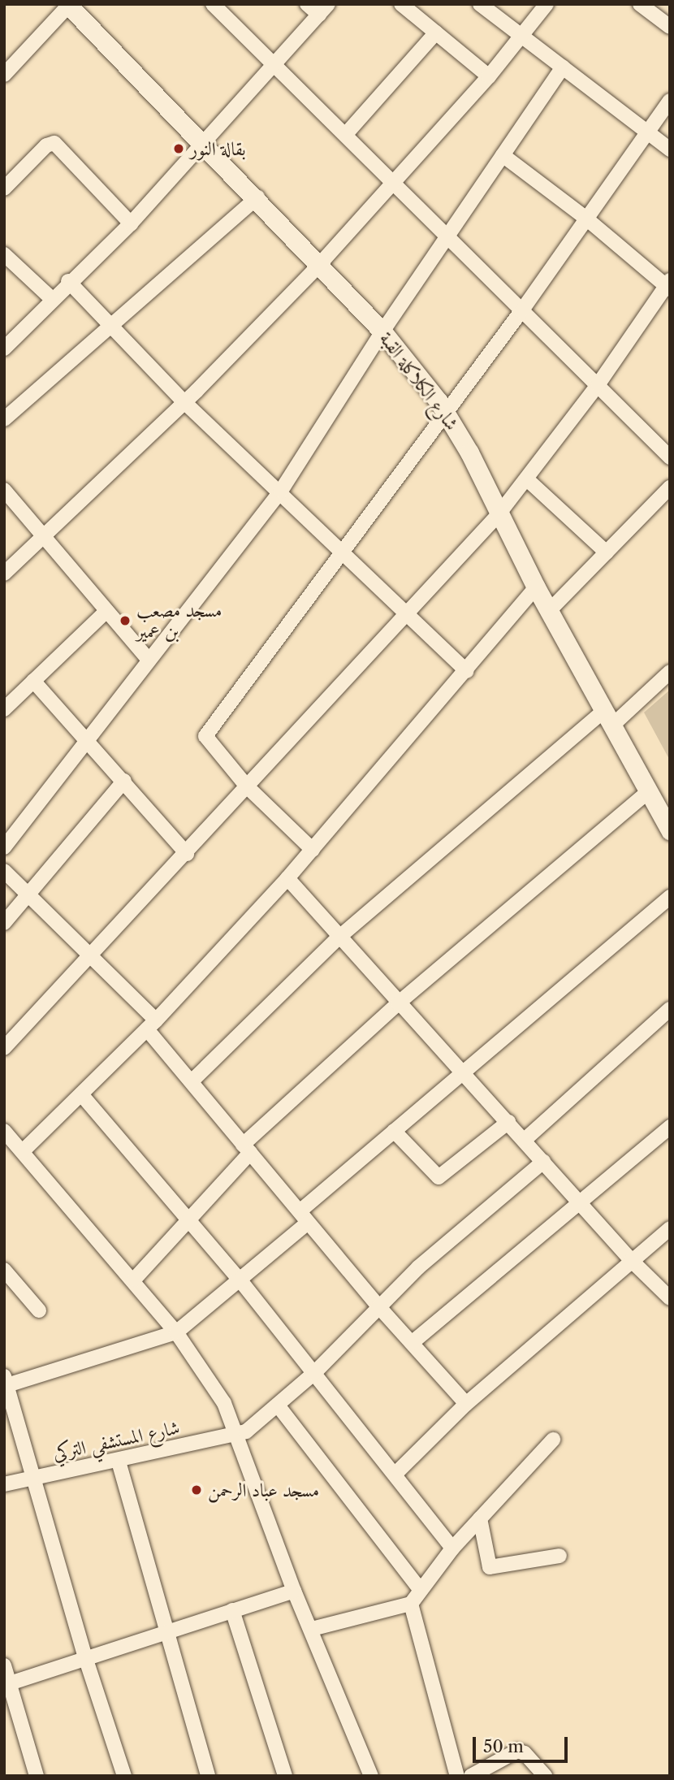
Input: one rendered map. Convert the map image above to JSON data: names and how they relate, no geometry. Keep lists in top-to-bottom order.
{
  "streets": {
    "street": ["شارع الكلاكلة القبة", "شارع المستشفي التركي"]
  },
  "places": ["بقالة النور", "مسجد مصعب بن عمير", "مسجد عباد الرحمن"],
  "scale_bar": "50 m"
}
